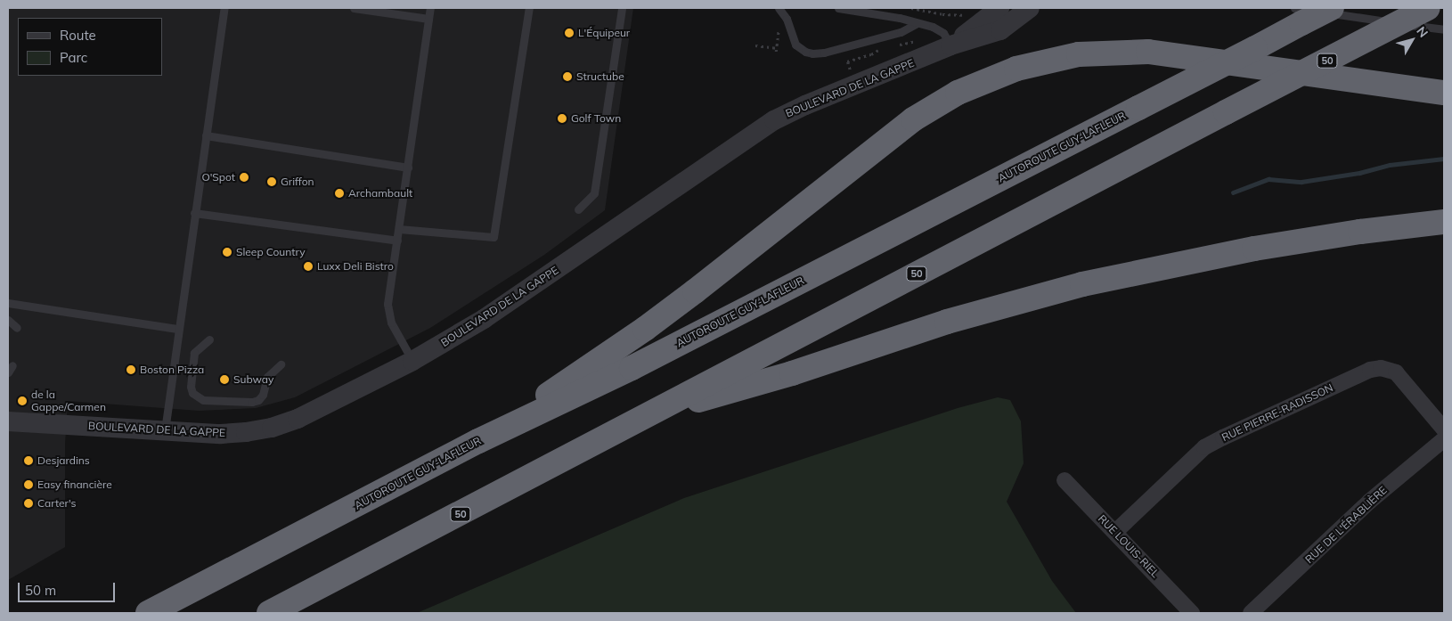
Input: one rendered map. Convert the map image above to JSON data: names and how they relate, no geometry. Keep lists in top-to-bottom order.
{
  "streets": {
    "highway": ["50", "AUTOROUTE GUY-LAFLEUR"],
    "street": [
      "BOULEVARD DE LA GAPPE",
      "RUE PIERRE-RADISSON",
      "RUE DE L'ÉRABLIÈRE",
      "RUE LOUIS-RIEL"
    ]
  },
  "crossings": [
    ["RUE PIERRE-RADISSON", "RUE LOUIS-RIEL"]
  ],
  "places": [
    "L'Équipeur",
    "Structube",
    "Golf Town",
    "O'Spot",
    "Griffon",
    "Archambault",
    "Sleep Country",
    "Luxx Deli Bistro",
    "Boston Pizza",
    "Subway",
    "de la Gappe/Carmen",
    "Desjardins",
    "Easy financière",
    "Carter's"
  ],
  "legend": ["Route", "Parc"],
  "scale_bar": "50 m",
  "north": "top right"
}
